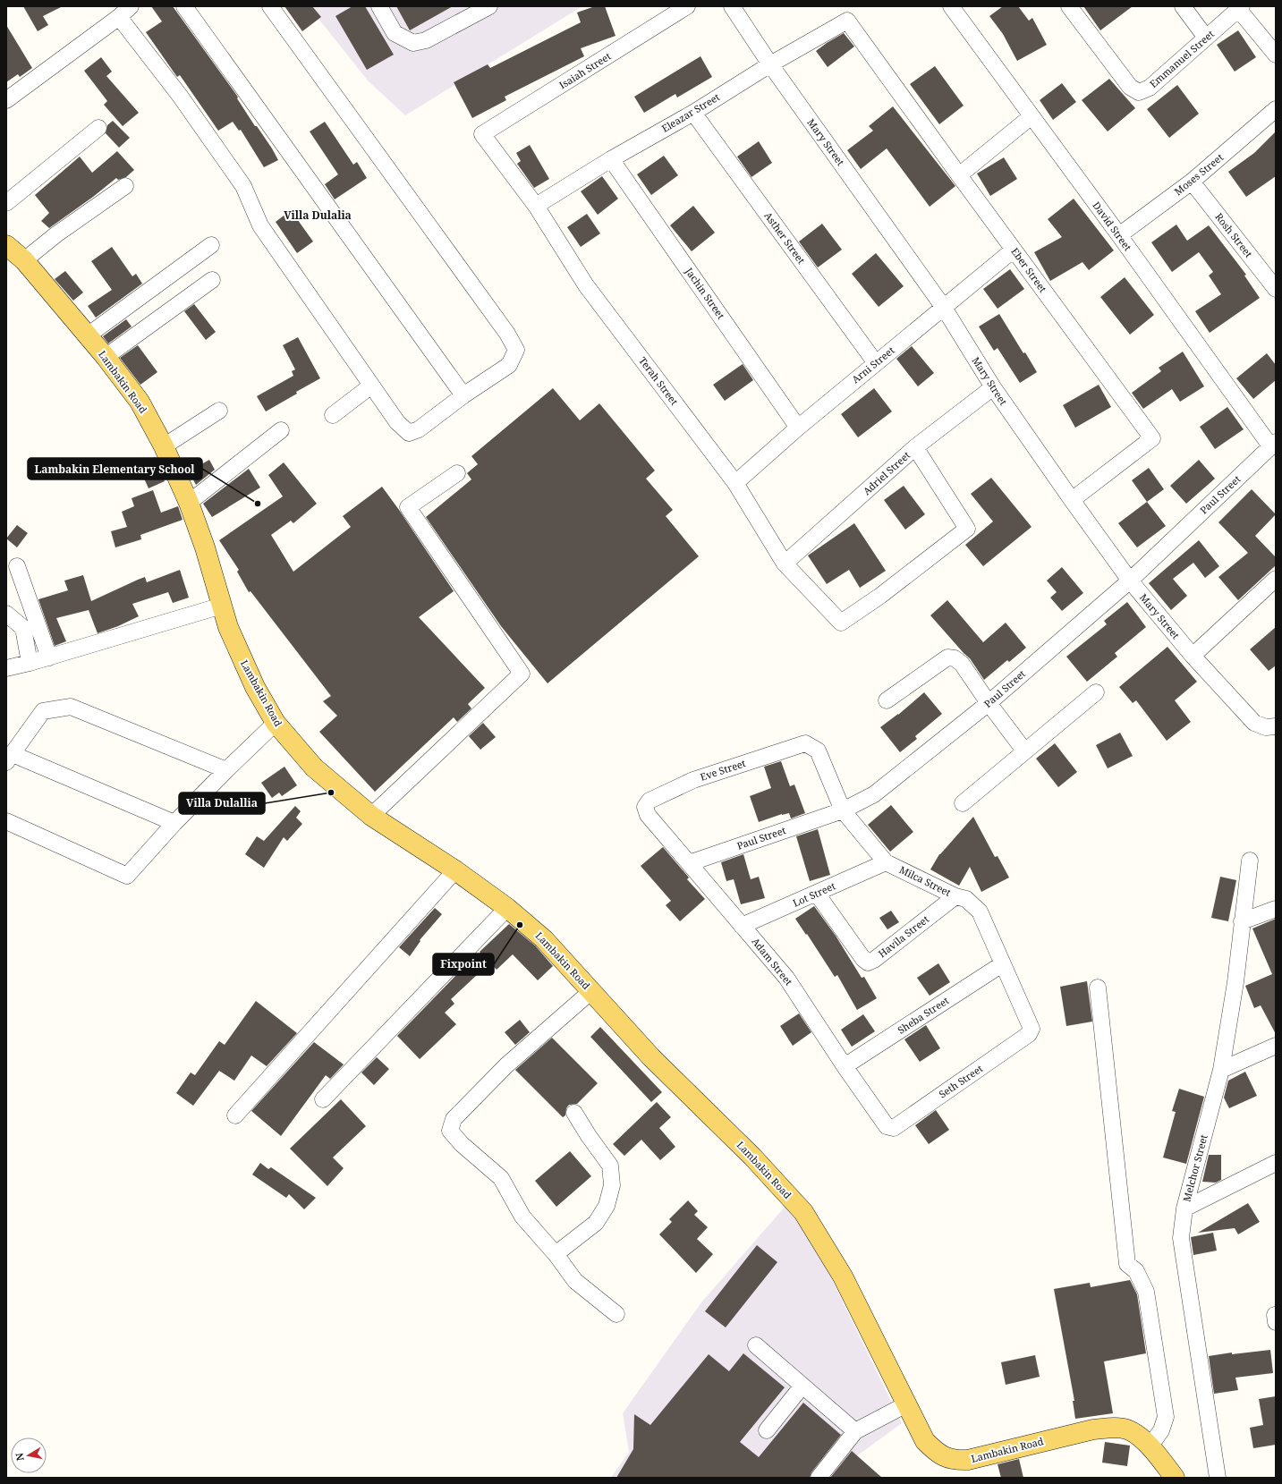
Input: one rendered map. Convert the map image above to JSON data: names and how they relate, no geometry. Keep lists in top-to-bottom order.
{
  "streets": {
    "main road": ["Lambakin Road"],
    "street": [
      "Emmanuel Street",
      "Isaiah Street",
      "Eleazar Street",
      "Mary Street",
      "Moses Street",
      "David Street",
      "Rosh Street",
      "Asther Street",
      "Eber Street",
      "Jachin Street",
      "Arni Street",
      "Terah Street",
      "Adriel Street",
      "Paul Street",
      "Eve Street",
      "Milca Street",
      "Lot Street",
      "Havila Street",
      "Adam Street",
      "Sheba Street",
      "Seth Street",
      "Melchor Street"
    ]
  },
  "crossings": [
    ["Isaiah Street", "Terah Street"],
    ["Eleazar Street", "Mary Street"],
    ["Eleazar Street", "Asther Street"],
    ["Eleazar Street", "Eber Street"],
    ["Eleazar Street", "Jachin Street"],
    ["Eleazar Street", "Terah Street"],
    ["Mary Street", "Eber Street"],
    ["Mary Street", "Arni Street"],
    ["Mary Street", "Adriel Street"],
    ["Mary Street", "Paul Street"],
    ["Moses Street", "David Street"],
    ["Moses Street", "Rosh Street"],
    ["David Street", "Paul Street"],
    ["Asther Street", "Arni Street"],
    ["Eber Street", "Arni Street"],
    ["Jachin Street", "Arni Street"],
    ["Arni Street", "Terah Street"],
    ["Terah Street", "Adriel Street"],
    ["Paul Street", "Milca Street"],
    ["Paul Street", "Adam Street"],
    ["Eve Street", "Milca Street"],
    ["Eve Street", "Adam Street"],
    ["Milca Street", "Lot Street"],
    ["Milca Street", "Havila Street"],
    ["Milca Street", "Sheba Street"],
    ["Milca Street", "Seth Street"],
    ["Lot Street", "Havila Street"],
    ["Lot Street", "Adam Street"],
    ["Adam Street", "Sheba Street"],
    ["Adam Street", "Seth Street"]
  ],
  "districts": ["Villa Dulalia"],
  "places": ["Lambakin Elementary School", "Villa Dulallia", "Fixpoint"],
  "north": "left"
}
